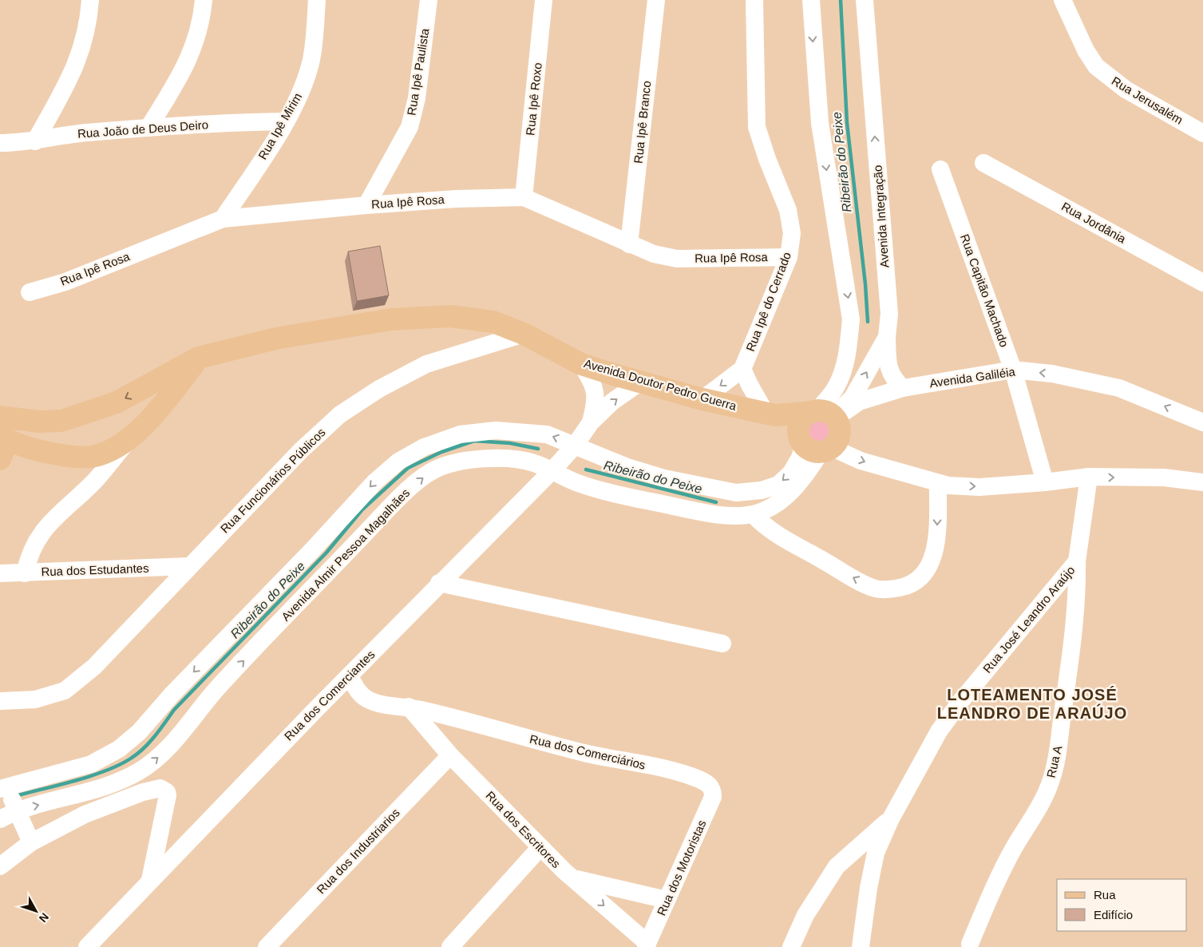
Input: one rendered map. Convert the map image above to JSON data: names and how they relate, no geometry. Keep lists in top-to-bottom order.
{
  "streets": {
    "main road": ["Avenida Doutor Pedro Guerra"],
    "street": [
      "Rua Ipê Paulista",
      "Rua Ipê Roxo",
      "Rua Jerusalém",
      "Rua Ipê Branco",
      "Rua Ipê Mirim",
      "Rua João de Deus Deiro",
      "Rua Ipê Rosa",
      "Avenida Integração",
      "Rua Jordânia",
      "Rua Capitão Machado",
      "Rua Ipê do Cerrado",
      "Avenida Galiléia",
      "Rua Funcionários Públicos",
      "Avenida Almir Pessoa Magalhães",
      "Rua dos Estudantes",
      "Rua José Leandro Araújo",
      "Rua dos Comerciantes",
      "Rua dos Comerciários",
      "Rua A",
      "Rua dos Escritores",
      "Rua dos Industriarios",
      "Rua dos Motoristas"
    ]
  },
  "crossings": [
    ["Rua Ipê Paulista", "Rua Ipê Rosa"],
    ["Rua Ipê Roxo", "Rua Ipê Rosa"],
    ["Rua Ipê Branco", "Rua Ipê Rosa"],
    ["Rua Ipê Mirim", "Rua João de Deus Deiro"],
    ["Rua Ipê Mirim", "Rua Ipê Rosa"],
    ["Rua Ipê Rosa", "Rua Ipê do Cerrado"],
    ["Avenida Integração", "Avenida Galiléia"],
    ["Avenida Integração", "Avenida Doutor Pedro Guerra"],
    ["Rua Capitão Machado", "Avenida Galiléia"],
    ["Avenida Galiléia", "Avenida Doutor Pedro Guerra"],
    ["Avenida Doutor Pedro Guerra", "Rua Funcionários Públicos"],
    ["Avenida Doutor Pedro Guerra", "Avenida Almir Pessoa Magalhães"],
    ["Rua Funcionários Públicos", "Rua dos Estudantes"],
    ["Avenida Almir Pessoa Magalhães", "Rua dos Comerciantes"],
    ["Rua José Leandro Araújo", "Rua A"],
    ["Rua dos Comerciantes", "Rua dos Comerciários"],
    ["Rua dos Comerciários", "Rua dos Escritores"],
    ["Rua dos Comerciários", "Rua dos Motoristas"],
    ["Rua dos Escritores", "Rua dos Industriarios"],
    ["Rua dos Escritores", "Rua dos Motoristas"]
  ],
  "districts": ["LOTEAMENTO JOSÉ LEANDRO DE ARAÚJO"],
  "water": ["Ribeirão do Peixe"],
  "legend": ["Rua", "Edifício"],
  "north": "bottom right"
}
